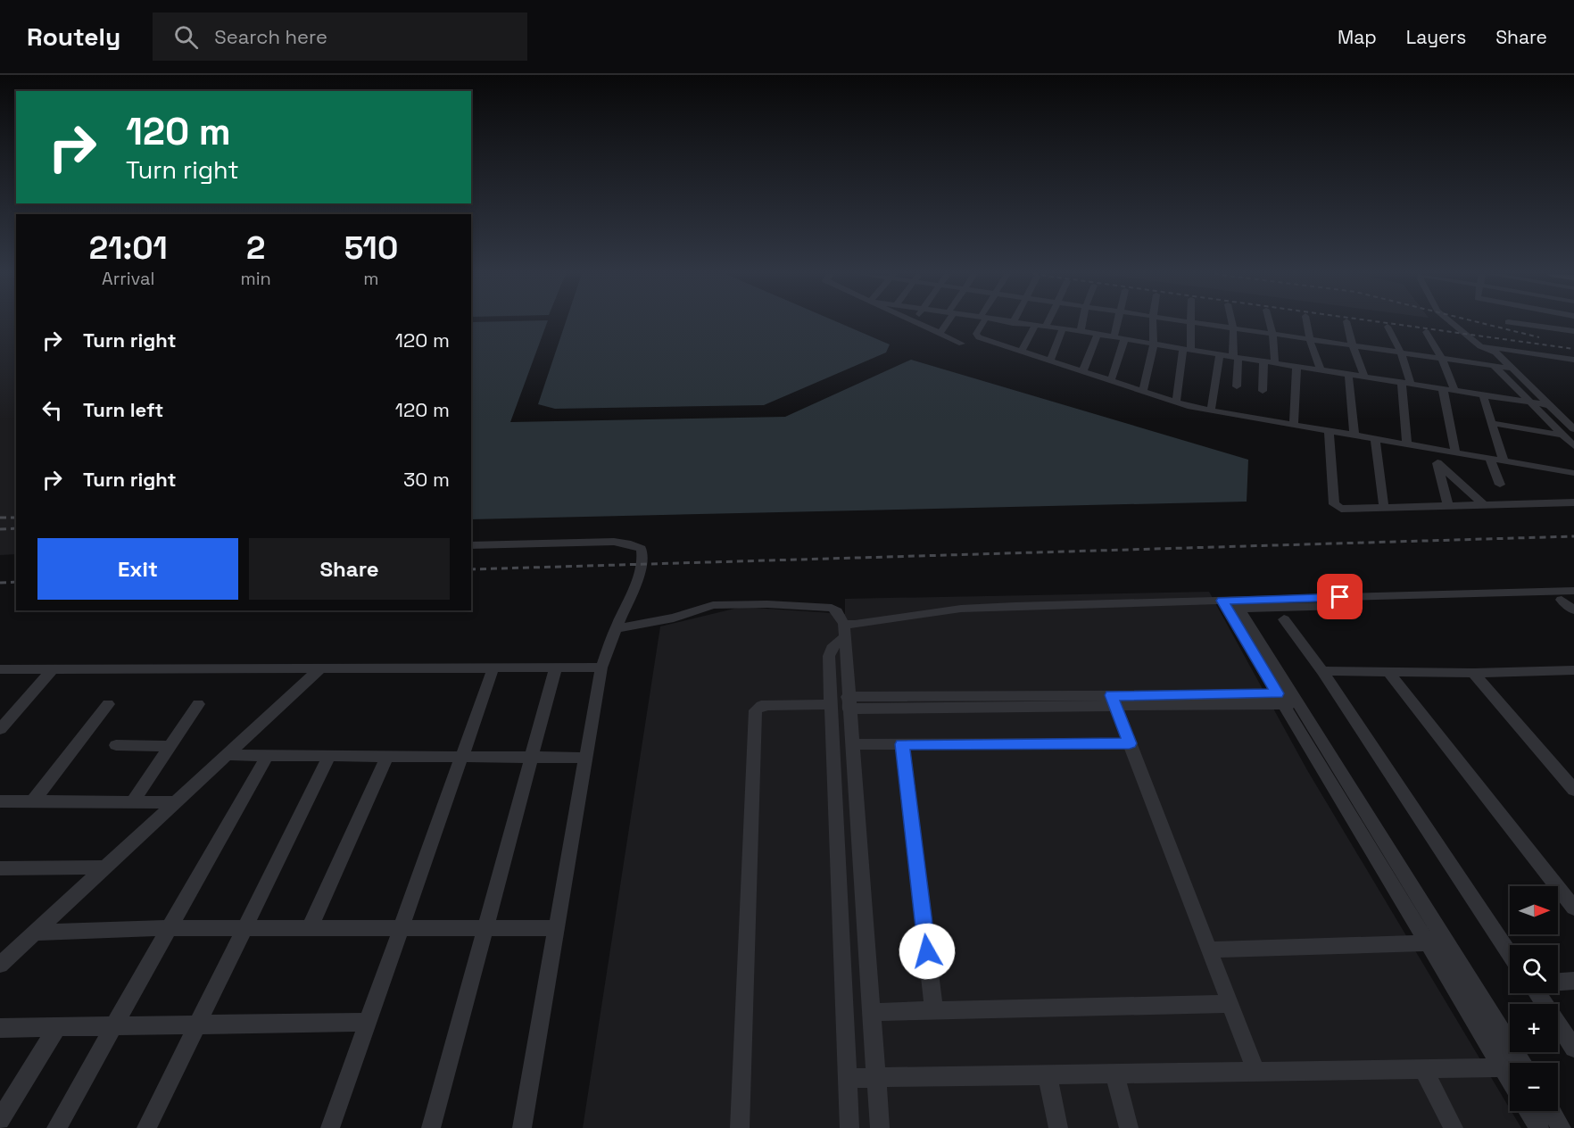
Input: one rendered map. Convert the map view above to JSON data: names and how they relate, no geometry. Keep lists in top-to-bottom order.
{
  "north": "right",
  "page": {
    "header": "Routely",
    "search": "Search here",
    "nav": ["Map", "Layers", "Share"],
    "turn": ["120 m", "Turn right"],
    "eta": [
      "21:01",
      "Arrival",
      "2",
      "min",
      "510",
      "m"
    ],
    "list": [
      {
        "name": "Turn right",
        "value": "120 m"
      },
      {
        "name": "Turn left",
        "value": "120 m"
      },
      {
        "name": "Turn right",
        "value": "30 m"
      }
    ],
    "buttons": ["Exit", "Share"],
    "map_buttons": ["+", "−"]
  }
}
